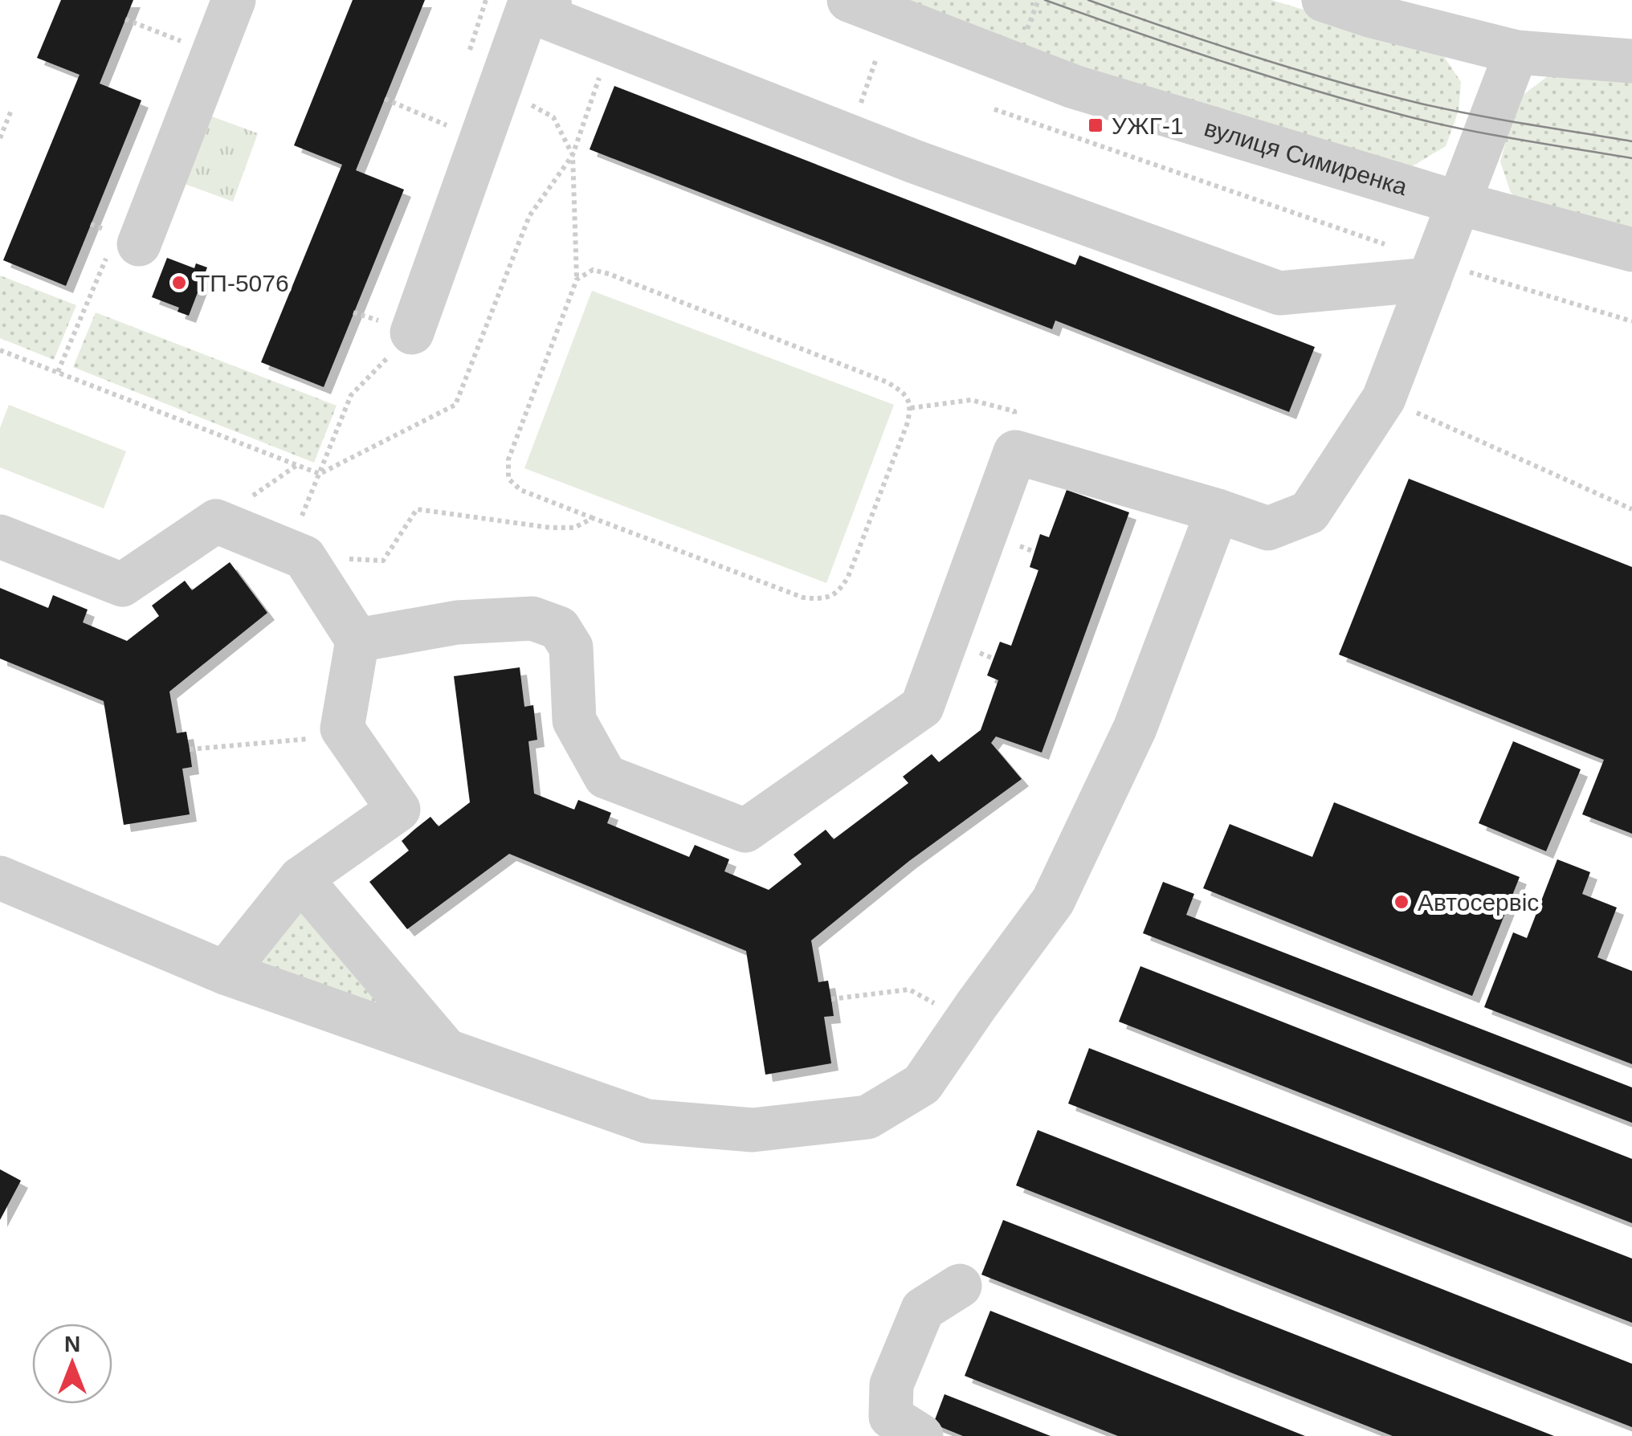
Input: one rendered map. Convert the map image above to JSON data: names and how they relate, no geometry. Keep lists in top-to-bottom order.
{
  "streets": {
    "street": ["вулиця Симиренка"]
  },
  "places": {
    "transit": ["УЖГ-1"],
    "other": ["ТП-5076", "Автосервіс"]
  },
  "north": "top"
}
